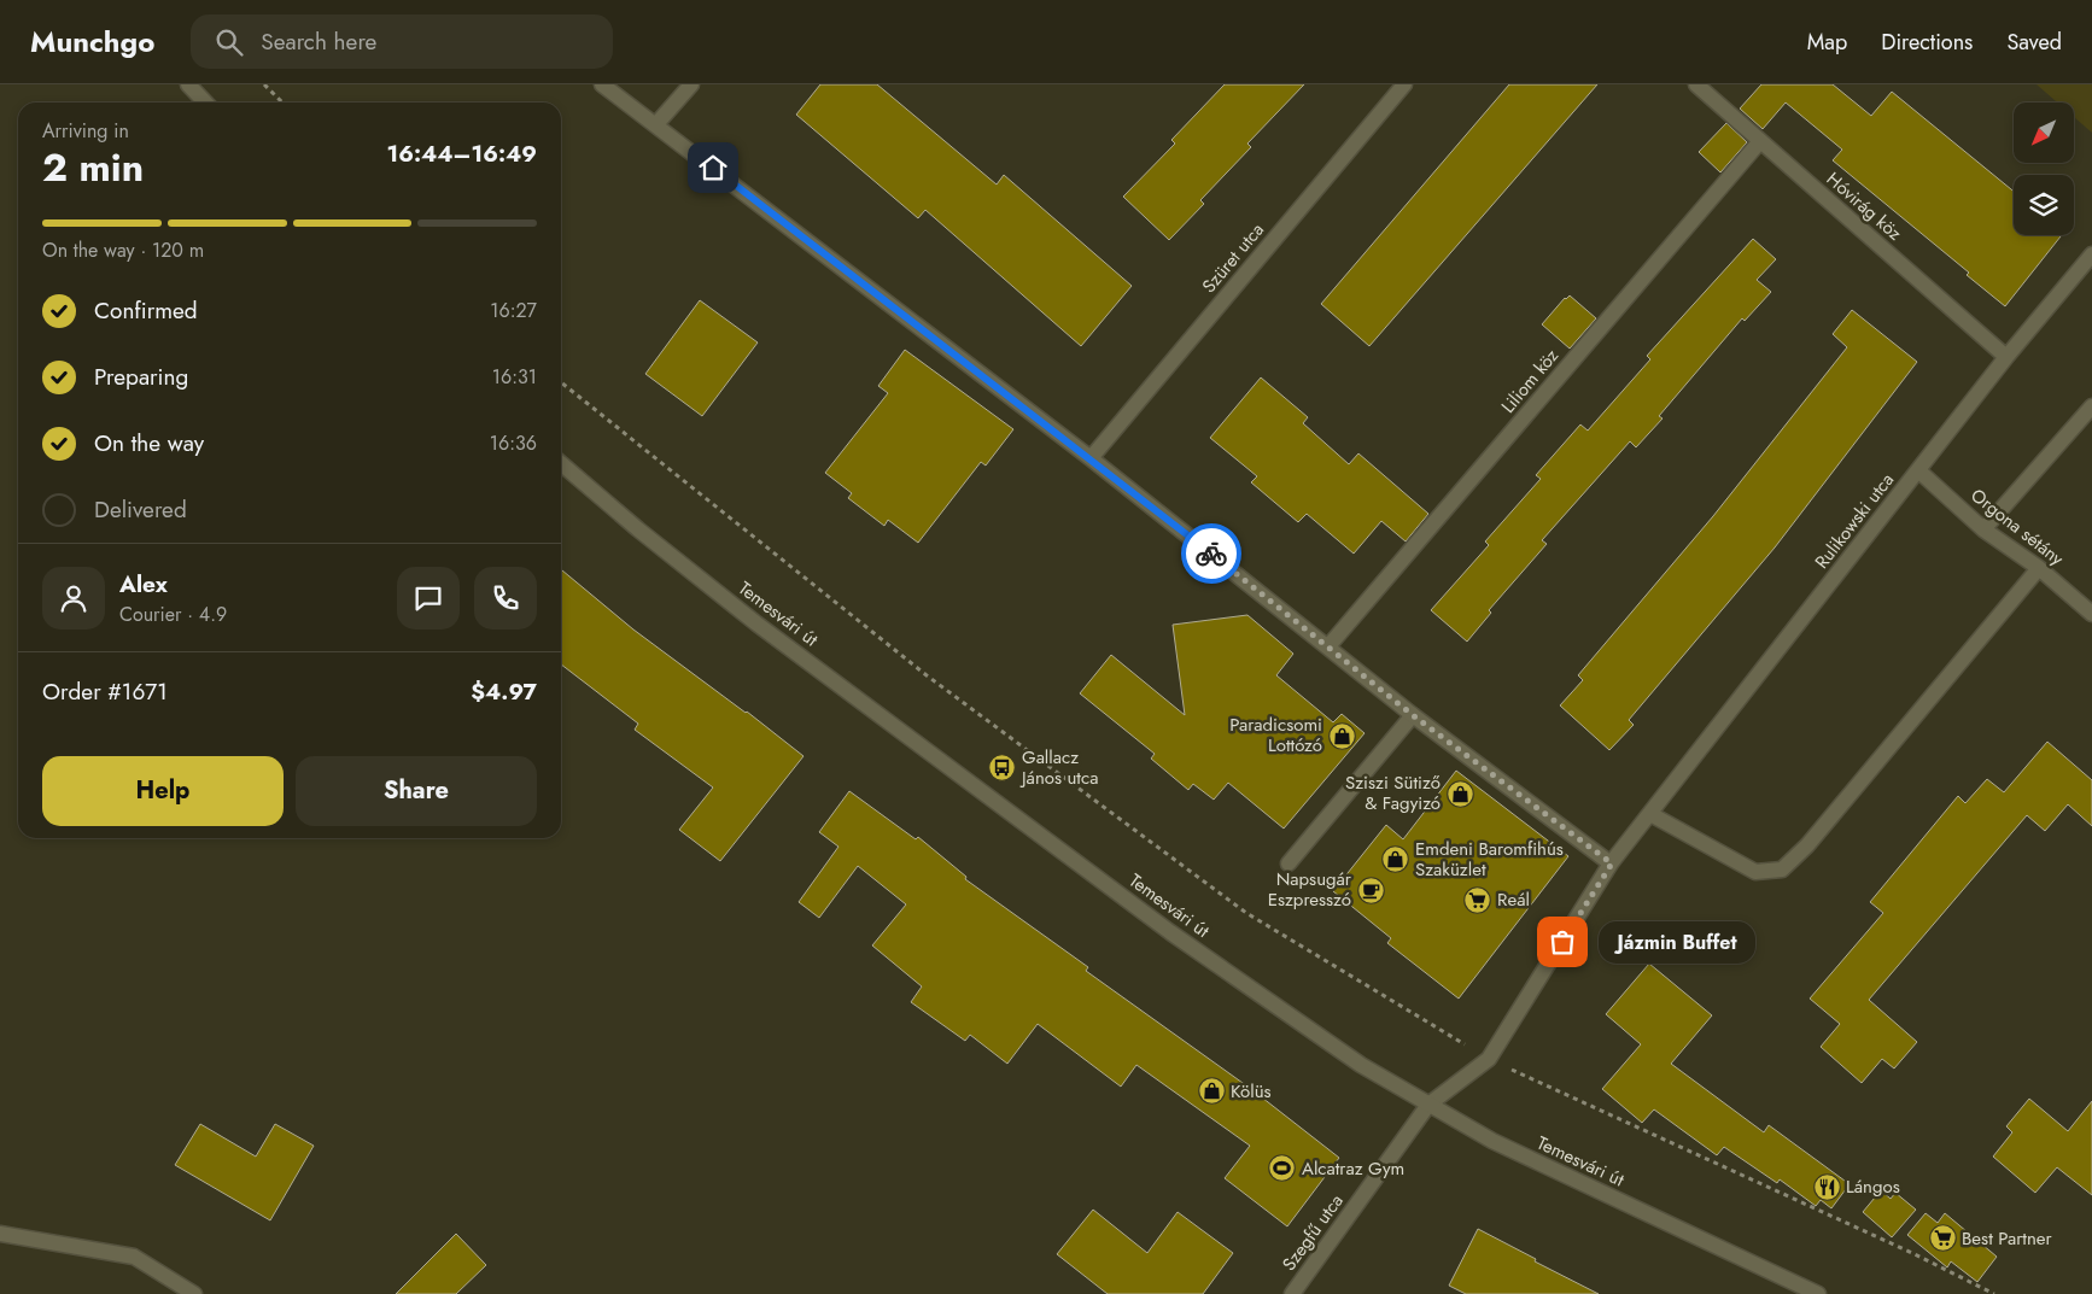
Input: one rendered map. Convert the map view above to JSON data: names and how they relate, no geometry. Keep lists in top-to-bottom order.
{
  "streets": {
    "street": [
      "Hóvirág köz",
      "Szüret utca",
      "Liliom köz",
      "Rulikowski utca",
      "Orgona sétány",
      "Temesvári út",
      "Szegfű utca"
    ]
  },
  "crossings": [
    ["Hóvirág köz", "Liliom köz"],
    ["Hóvirág köz", "Rulikowski utca"],
    ["Rulikowski utca", "Orgona sétány"],
    ["Rulikowski utca", "Temesvári út"],
    ["Rulikowski utca", "Szegfű utca"],
    ["Temesvári út", "Szegfű utca"]
  ],
  "places": {
    "shop": [
      "Paradicsomi Lottózó",
      "Sziszi Sütiző & Fagyizó",
      "Emdeni Baromfihús Szaküzlet",
      "Kölüs"
    ],
    "bus stop": ["Gallacz János utca"],
    "cafe": ["Napsugár Eszpresszó"],
    "supermarket": ["Reál", "Best Partner"],
    "other": ["Jázmin Buffet"],
    "sports": ["Alcatraz Gym"],
    "restaurant": ["Lángos"]
  },
  "north": "bottom left",
  "page": {
    "header": "Munchgo",
    "search": "Search here",
    "nav": ["Map", "Directions", "Saved"],
    "heading": ["2 min", "Arriving in", "16:44–16:49"],
    "panel": [
      "Alex",
      "Courier · 4.9",
      "Order #1671",
      "$4.97"
    ],
    "bar": "On the way · 120 m",
    "list": [
      ["Confirmed", "16:27"],
      ["Preparing", "16:31"],
      ["On the way", "16:36"],
      "Delivered"
    ],
    "buttons": ["Help", "Share"],
    "bubble": "Jázmin Buffet"
  }
}
